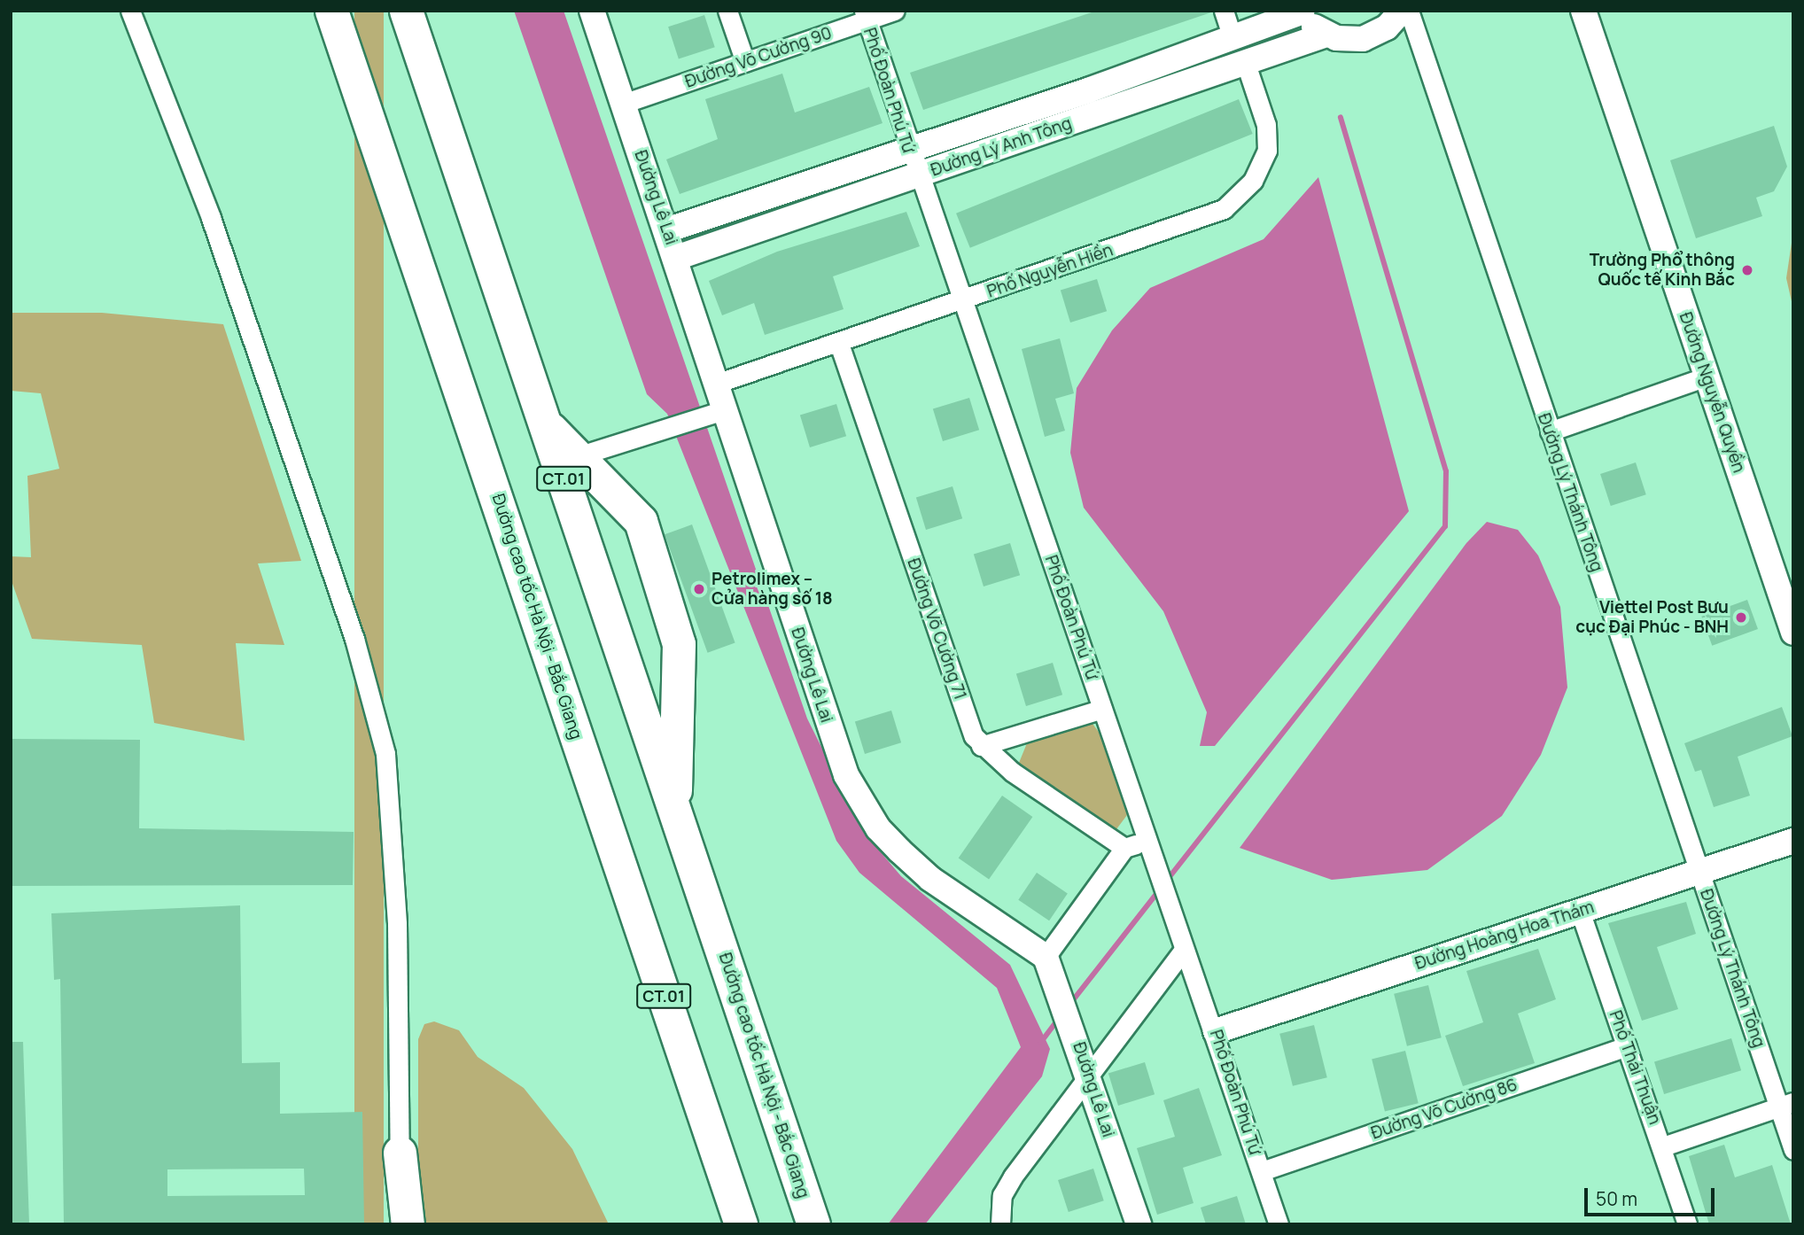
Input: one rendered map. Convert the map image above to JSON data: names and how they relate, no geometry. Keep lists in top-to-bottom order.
{
  "streets": {
    "highway": ["CT.01", "Đường cao tốc Hà Nội - Bắc Giang"],
    "street": [
      "Đường Võ Cường 90",
      "Phố Đoàn Phú Tứ",
      "Đường Lý Anh Tông",
      "Đường Lê Lai",
      "Phố Nguyễn Hiền",
      "Đường Nguyễn Quyền",
      "Đường Lý Thánh Tông",
      "Đường Võ Cường 71",
      "Đường Hoàng Hoa Thám",
      "Phố Thái Thuận",
      "Đường Võ Cường 86"
    ]
  },
  "crossings": [
    ["Đường Võ Cường 90", "Phố Đoàn Phú Tứ"],
    ["Đường Võ Cường 90", "Đường Lê Lai"],
    ["Phố Đoàn Phú Tứ", "Đường Lý Anh Tông"],
    ["Phố Đoàn Phú Tứ", "Phố Nguyễn Hiền"],
    ["Phố Đoàn Phú Tứ", "Đường Hoàng Hoa Thám"],
    ["Phố Đoàn Phú Tứ", "Đường Võ Cường 86"],
    ["Đường Lý Anh Tông", "Đường Lê Lai"],
    ["Đường Lý Anh Tông", "Phố Nguyễn Hiền"],
    ["Đường Lê Lai", "Phố Nguyễn Hiền"],
    ["Phố Nguyễn Hiền", "Đường Võ Cường 71"],
    ["Đường Lý Thánh Tông", "Đường Hoàng Hoa Thám"],
    ["Đường Hoàng Hoa Thám", "Phố Thái Thuận"],
    ["Phố Thái Thuận", "Đường Võ Cường 86"]
  ],
  "places": ["Trường Phổ thông Quốc tế Kinh Bắc", "Petrolimex – Cửa hàng số 18", "Viettel Post Bưu cục Đại Phúc - BNH"],
  "scale_bar": "50 m"
}
